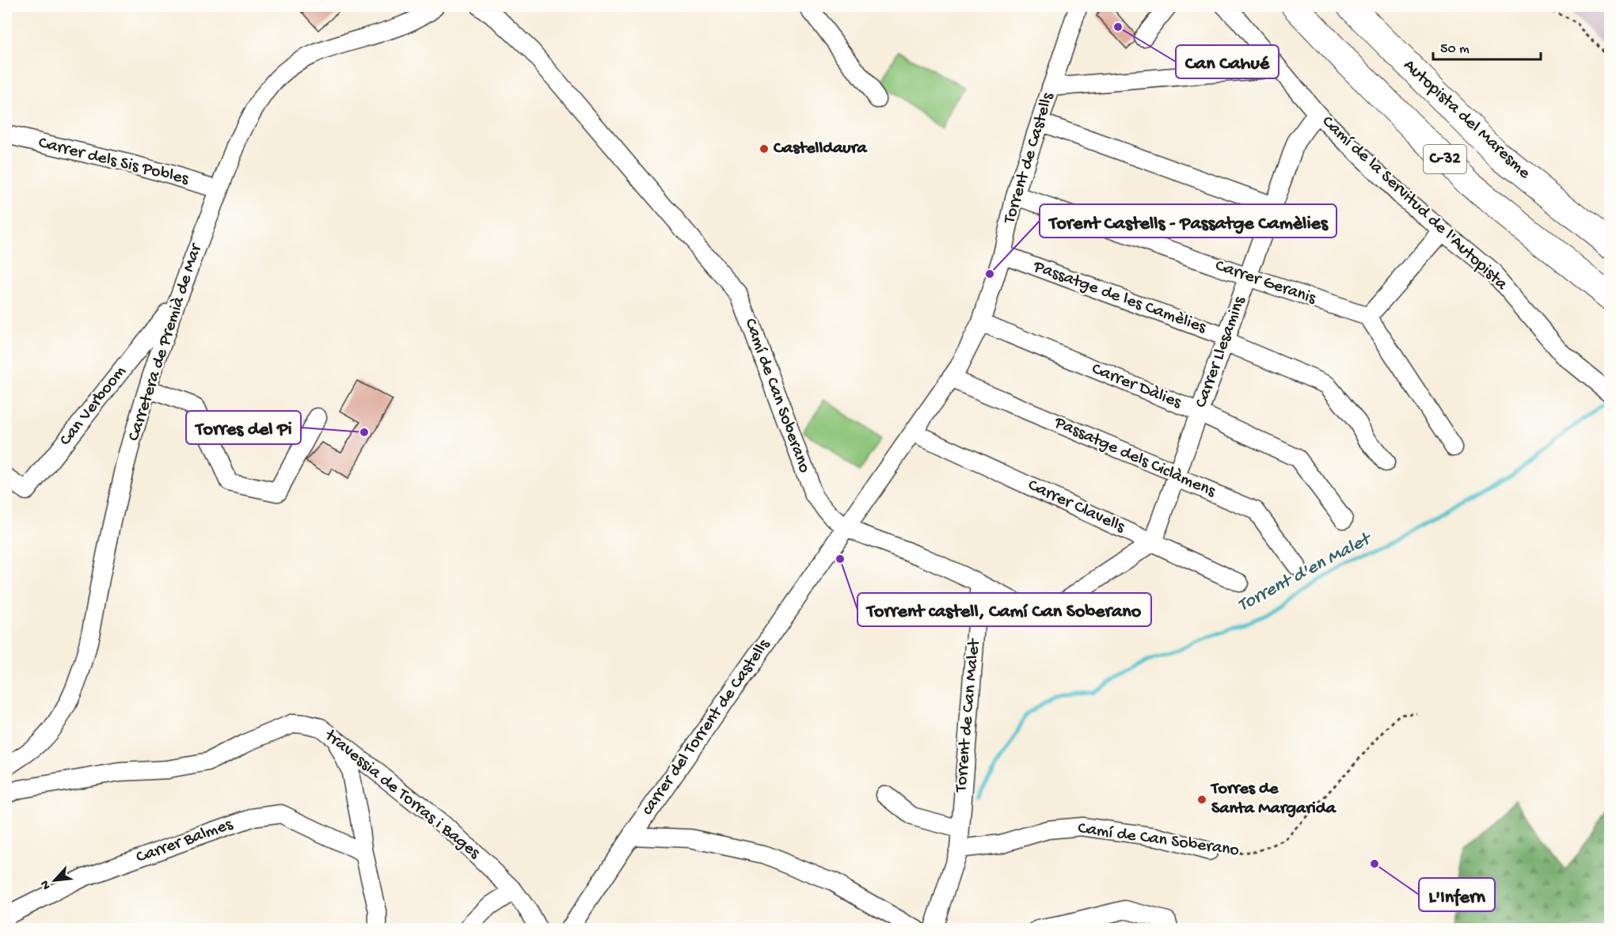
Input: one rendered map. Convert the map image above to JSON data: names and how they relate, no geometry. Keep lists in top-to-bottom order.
{
  "streets": {
    "highway": ["Autopista del Maresme", "C-32"],
    "street": [
      "Torrent de Castells",
      "Carrer dels Sis Pobles",
      "Camí de la Servitud de l'Autopista",
      "Carrer Geranis",
      "Passatge de les Camèlies",
      "Carretera de Premià de Mar",
      "Carrer Llesamins",
      "Carrer Dàlies",
      "Camí de Can Soberano",
      "Can Verboom",
      "Passatge dels Ciclàmens",
      "Carrer Clavells",
      "Torrent de Can Malet",
      "carrer del Torrent de Castells",
      "travessia de Torras i Bages",
      "Carrer Balmes"
    ]
  },
  "crossings": [
    ["Torrent de Castells", "Carrer Geranis"],
    ["Torrent de Castells", "Passatge de les Camèlies"],
    ["Torrent de Castells", "Carrer Dàlies"],
    ["Torrent de Castells", "Camí de Can Soberano"],
    ["Torrent de Castells", "Passatge dels Ciclàmens"],
    ["Torrent de Castells", "Carrer Clavells"],
    ["Torrent de Castells", "carrer del Torrent de Castells"],
    ["Carrer dels Sis Pobles", "Carretera de Premià de Mar"],
    ["Camí de la Servitud de l'Autopista", "Carrer Llesamins"],
    ["Carrer Geranis", "Carrer Llesamins"],
    ["Passatge de les Camèlies", "Carrer Llesamins"],
    ["Carretera de Premià de Mar", "Can Verboom"],
    ["Carrer Llesamins", "Carrer Dàlies"],
    ["Carrer Llesamins", "Camí de Can Soberano"],
    ["Carrer Llesamins", "Passatge dels Ciclàmens"],
    ["Carrer Llesamins", "Carrer Clavells"],
    ["Camí de Can Soberano", "Carrer Clavells"],
    ["Camí de Can Soberano", "Torrent de Can Malet"],
    ["Camí de Can Soberano", "carrer del Torrent de Castells"]
  ],
  "water": ["Torrent d'en Malet"],
  "places": [
    "Can Cahué",
    "Castelldaura",
    "Torent Castells - Passatge Camèlies",
    "Torres del Pi",
    "Torrent castell, Camí Can Soberano",
    "Torres de Santa Margarida",
    "L'Infern"
  ],
  "scale_bar": "50 m",
  "north": "bottom left"
}
